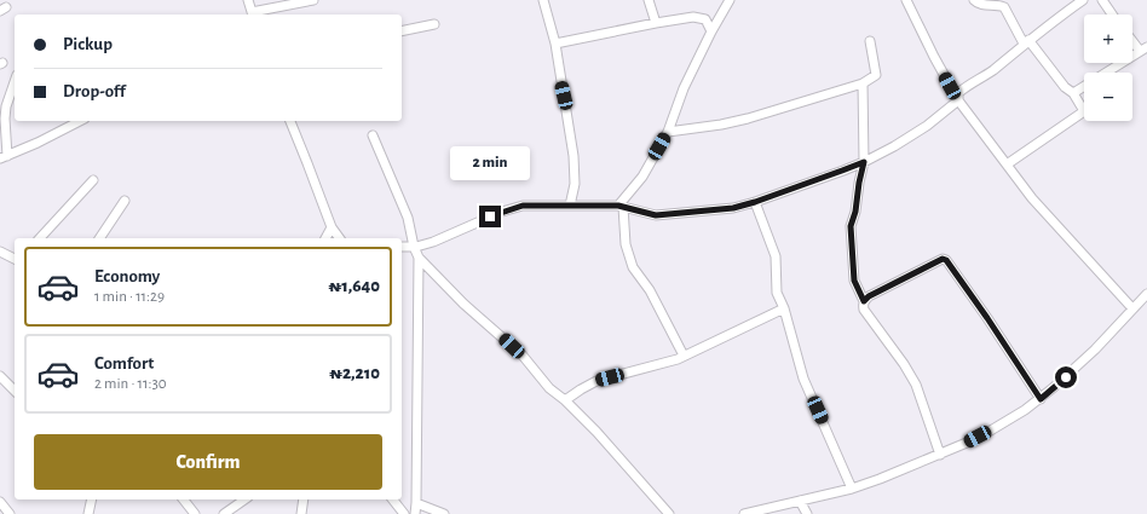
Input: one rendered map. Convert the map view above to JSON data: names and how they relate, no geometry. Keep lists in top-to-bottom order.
{
  "page": {
    "map_buttons": ["+", "−"],
    "banner": ["Pickup", "Drop-off"],
    "bubble": "2 min",
    "list": [
      {
        "name": "Economy",
        "note": "1 min · 11:29",
        "value": "₦1,640"
      },
      {
        "name": "Comfort",
        "note": "2 min · 11:30",
        "value": "₦2,210"
      }
    ],
    "buttons": "Confirm"
  }
}
